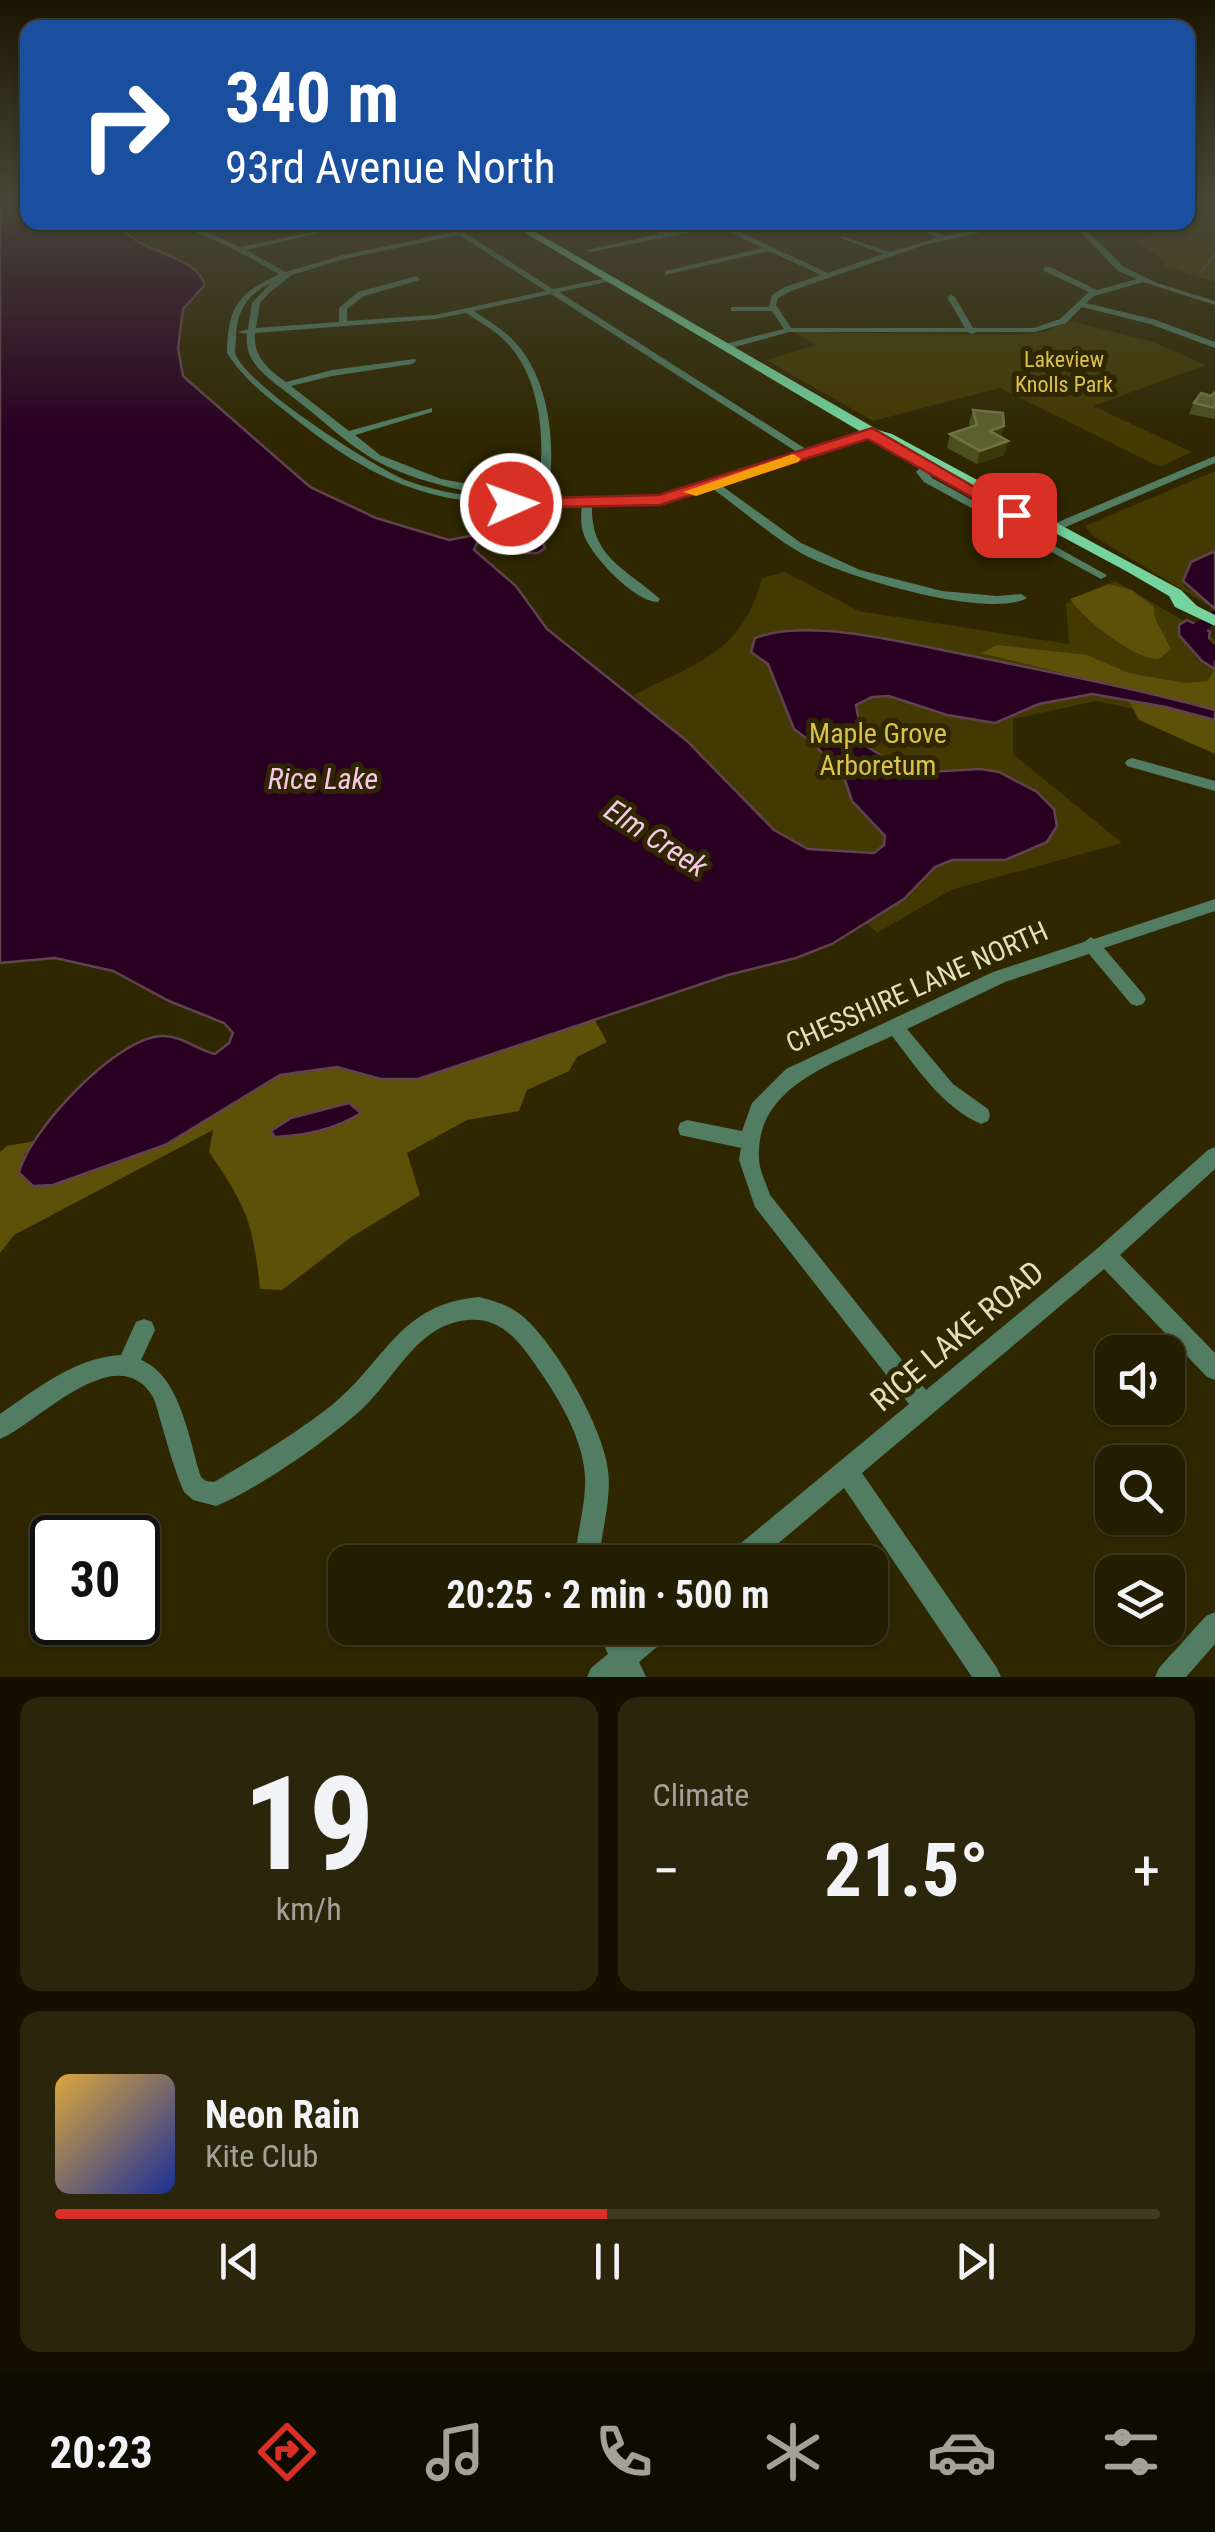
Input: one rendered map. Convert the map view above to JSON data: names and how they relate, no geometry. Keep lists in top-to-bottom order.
{
  "streets": {
    "street": ["CHESSHIRE LANE NORTH", "RICE LAKE ROAD"]
  },
  "water": ["Rice Lake", "Elm Creek"],
  "parks": ["Lakeview Knolls Park", "Maple Grove Arboretum"],
  "page": {
    "turn": ["340 m", "93rd Avenue North"],
    "limit": "30",
    "trip": "20:25 · 2 min · 500 m",
    "tile": [
      ["19", "km/h"],
      "Climate"
    ],
    "heat": ["−", "21.5°", "+"],
    "song": ["Neon Rain", "Kite Club"],
    "tabs": "20:23"
  }
}
